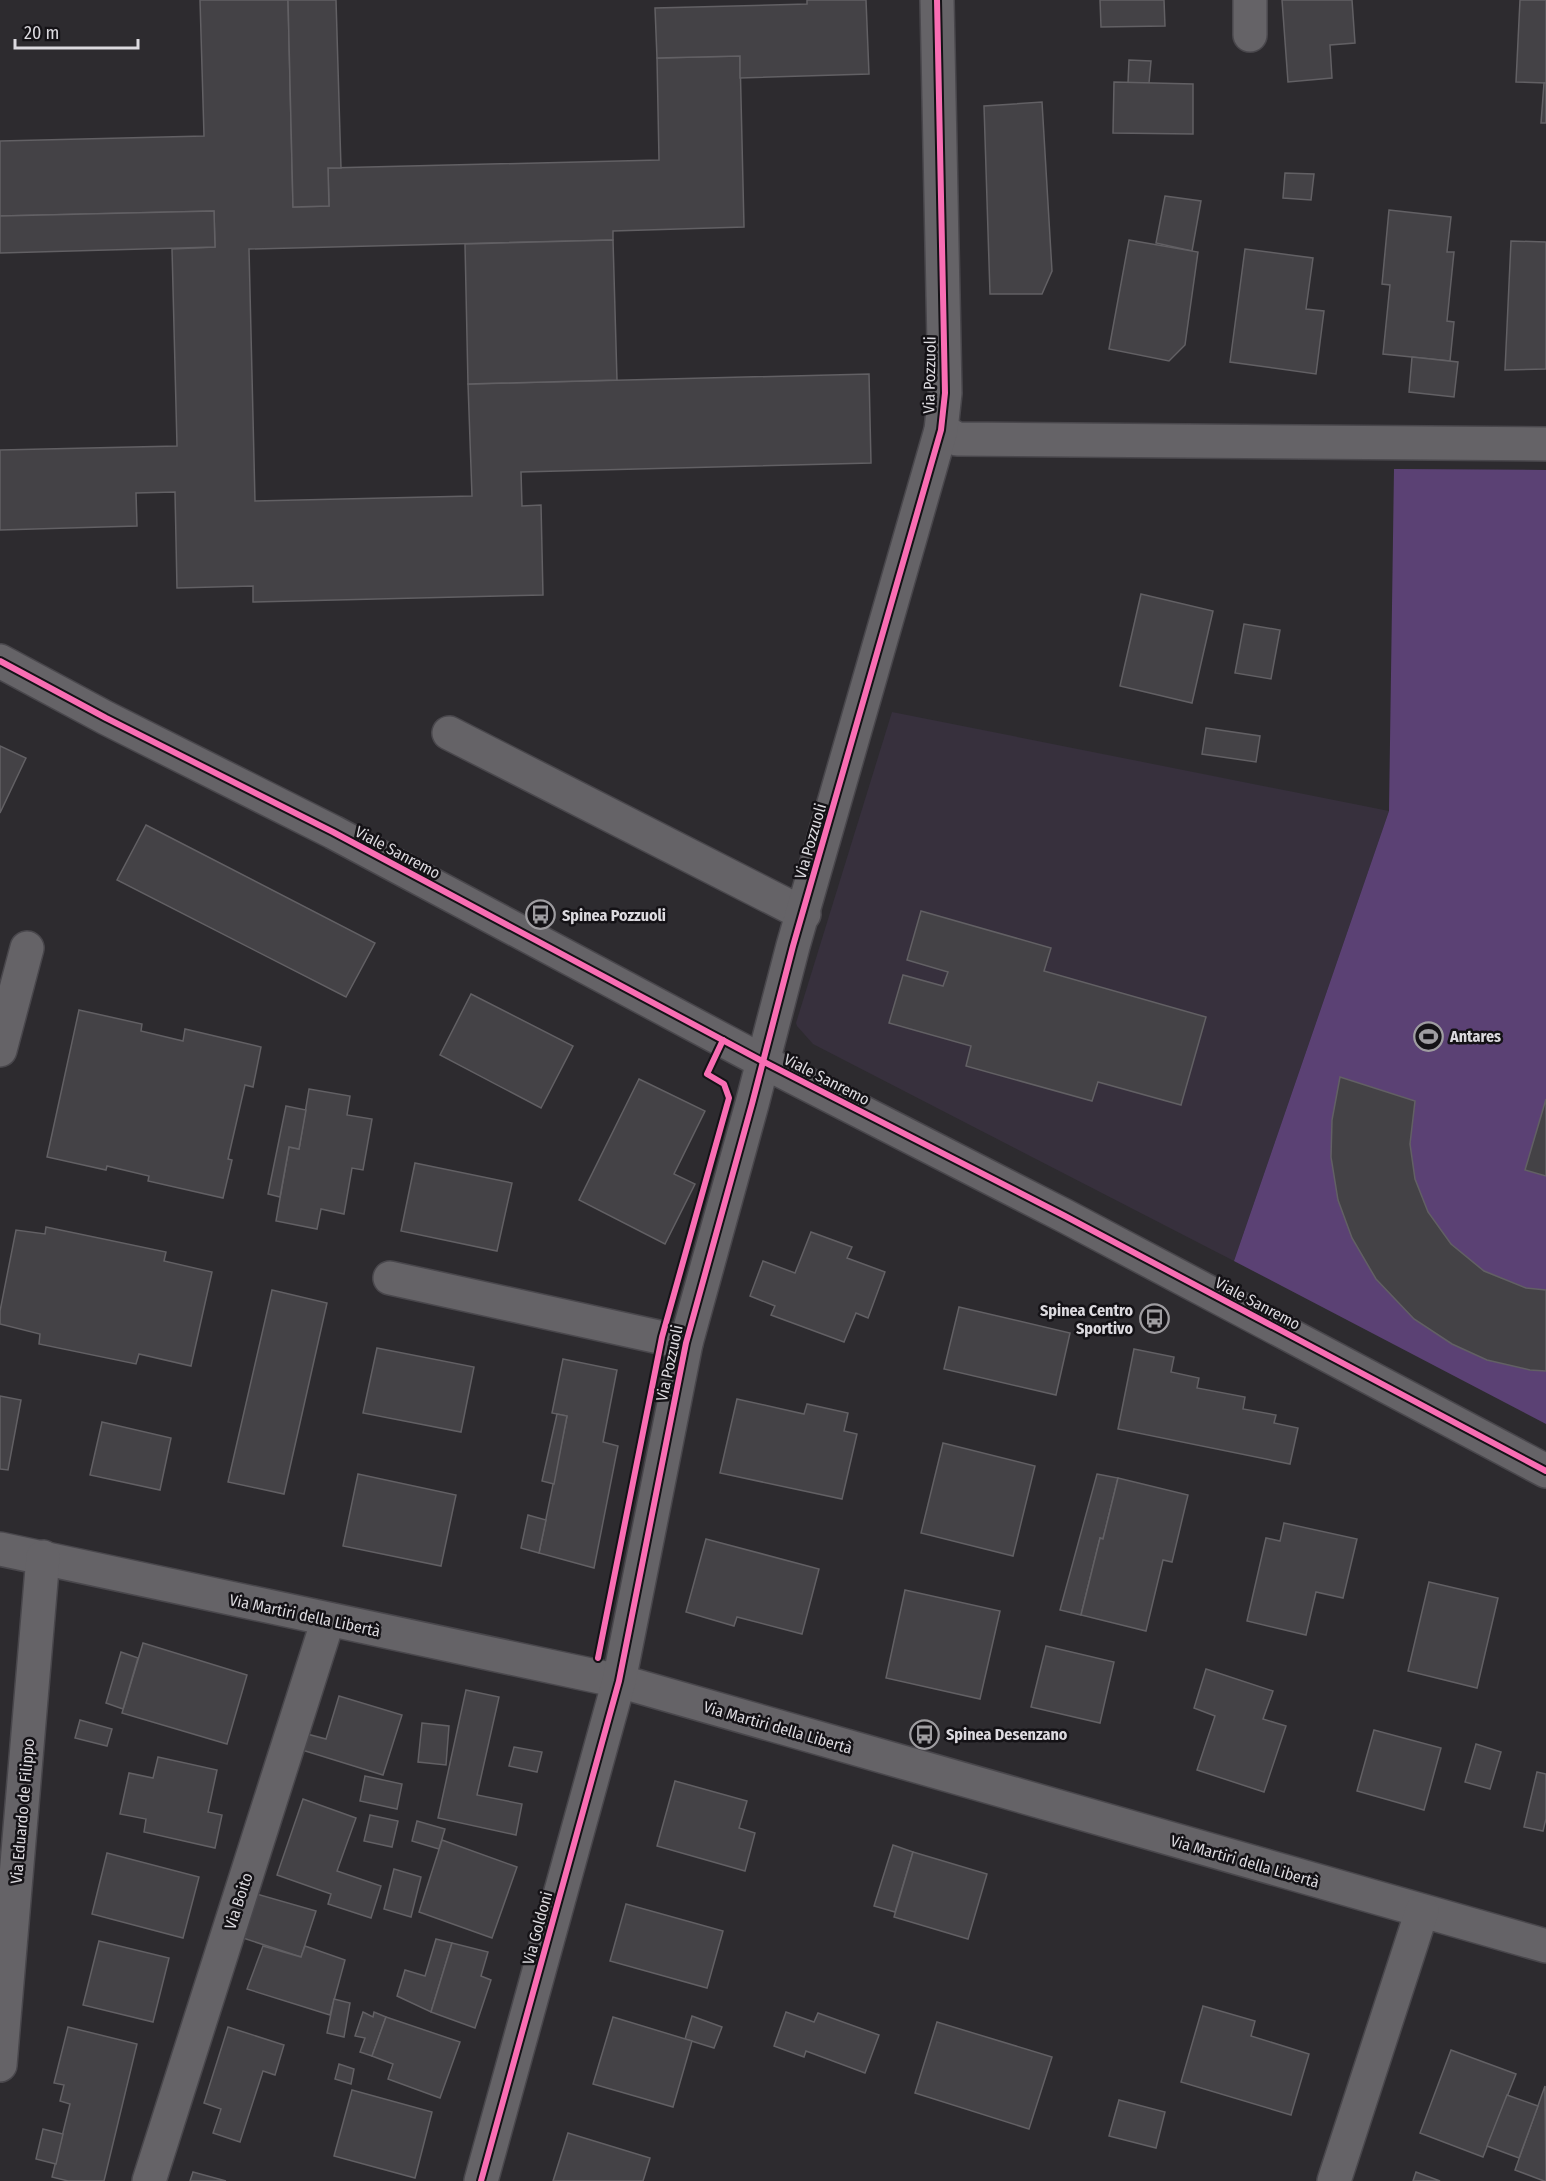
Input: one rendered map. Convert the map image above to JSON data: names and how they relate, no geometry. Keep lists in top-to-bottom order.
{
  "streets": {
    "street": [
      "Via Pozzuoli",
      "Viale Sanremo",
      "Via Martiri della Libertà",
      "Via Eduardo de Filippo",
      "Via Boito",
      "Via Goldoni"
    ]
  },
  "crossings": [
    ["Via Pozzuoli", "Viale Sanremo"],
    ["Via Pozzuoli", "Via Martiri della Libertà"],
    ["Via Pozzuoli", "Via Goldoni"],
    ["Via Martiri della Libertà", "Via Eduardo de Filippo"],
    ["Via Martiri della Libertà", "Via Boito"],
    ["Via Martiri della Libertà", "Via Goldoni"]
  ],
  "places": {
    "bus stop": ["Spinea Pozzuoli", "Spinea Centro Sportivo", "Spinea Desenzano"],
    "sports": ["Antares"]
  },
  "scale_bar": "20 m"
}
